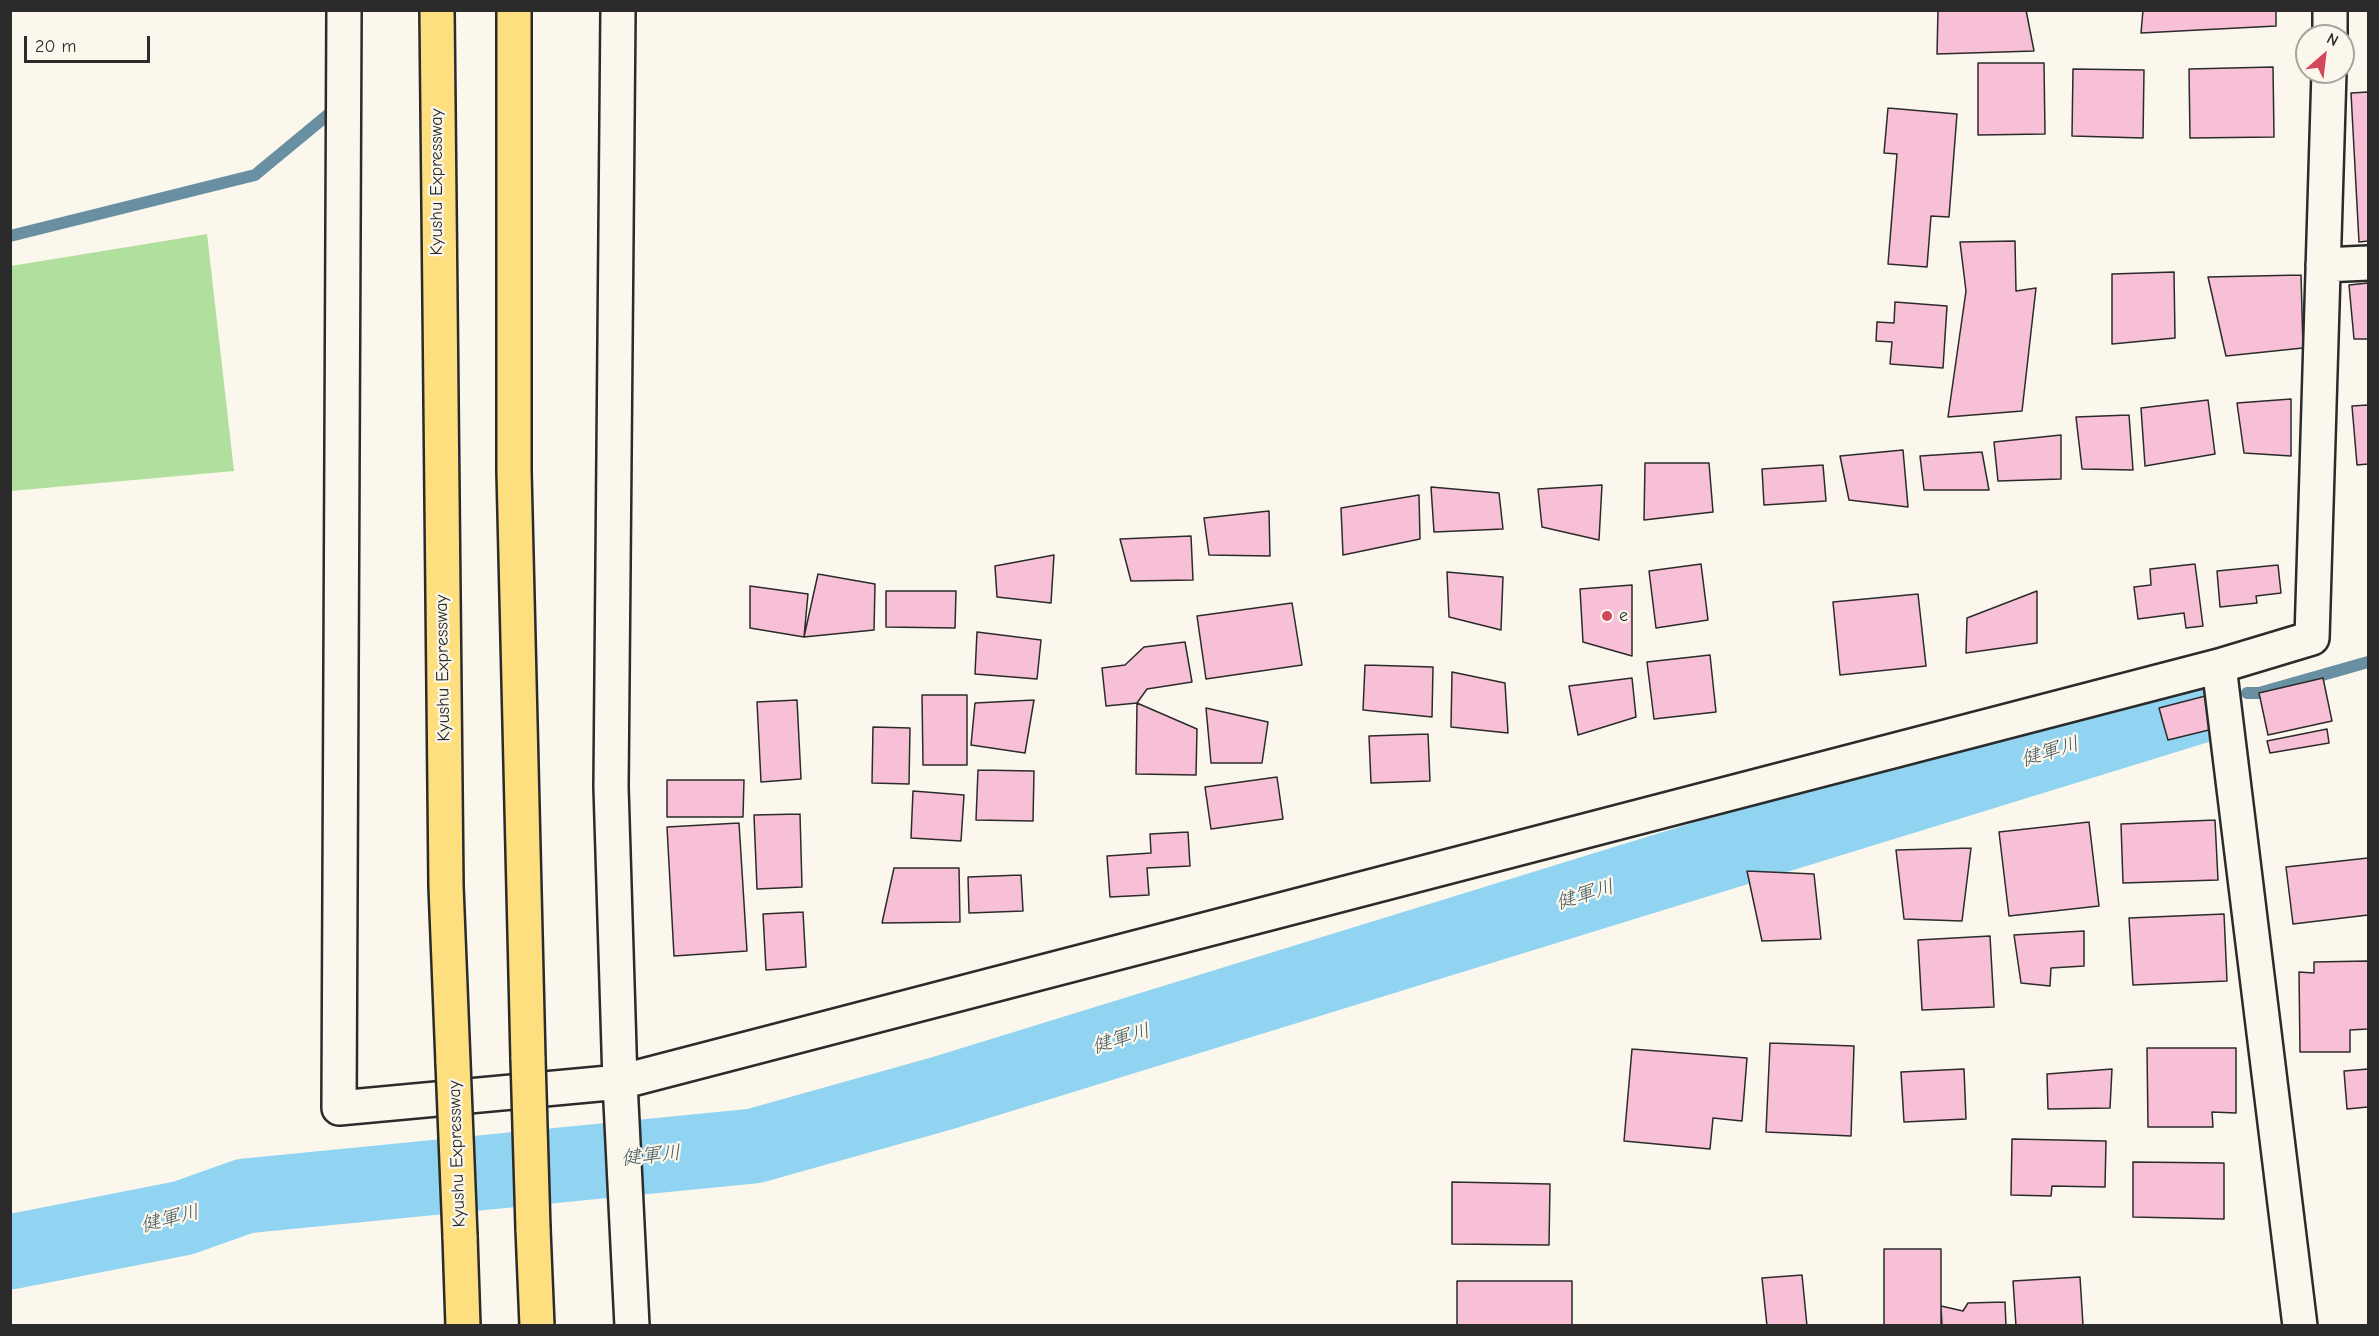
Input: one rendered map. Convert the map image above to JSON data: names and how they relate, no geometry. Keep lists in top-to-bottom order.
{
  "streets": {
    "highway": ["Kyushu Expressway"]
  },
  "water": ["健軍川"],
  "places": ["e"],
  "scale_bar": "20 m",
  "north": "top right"
}
